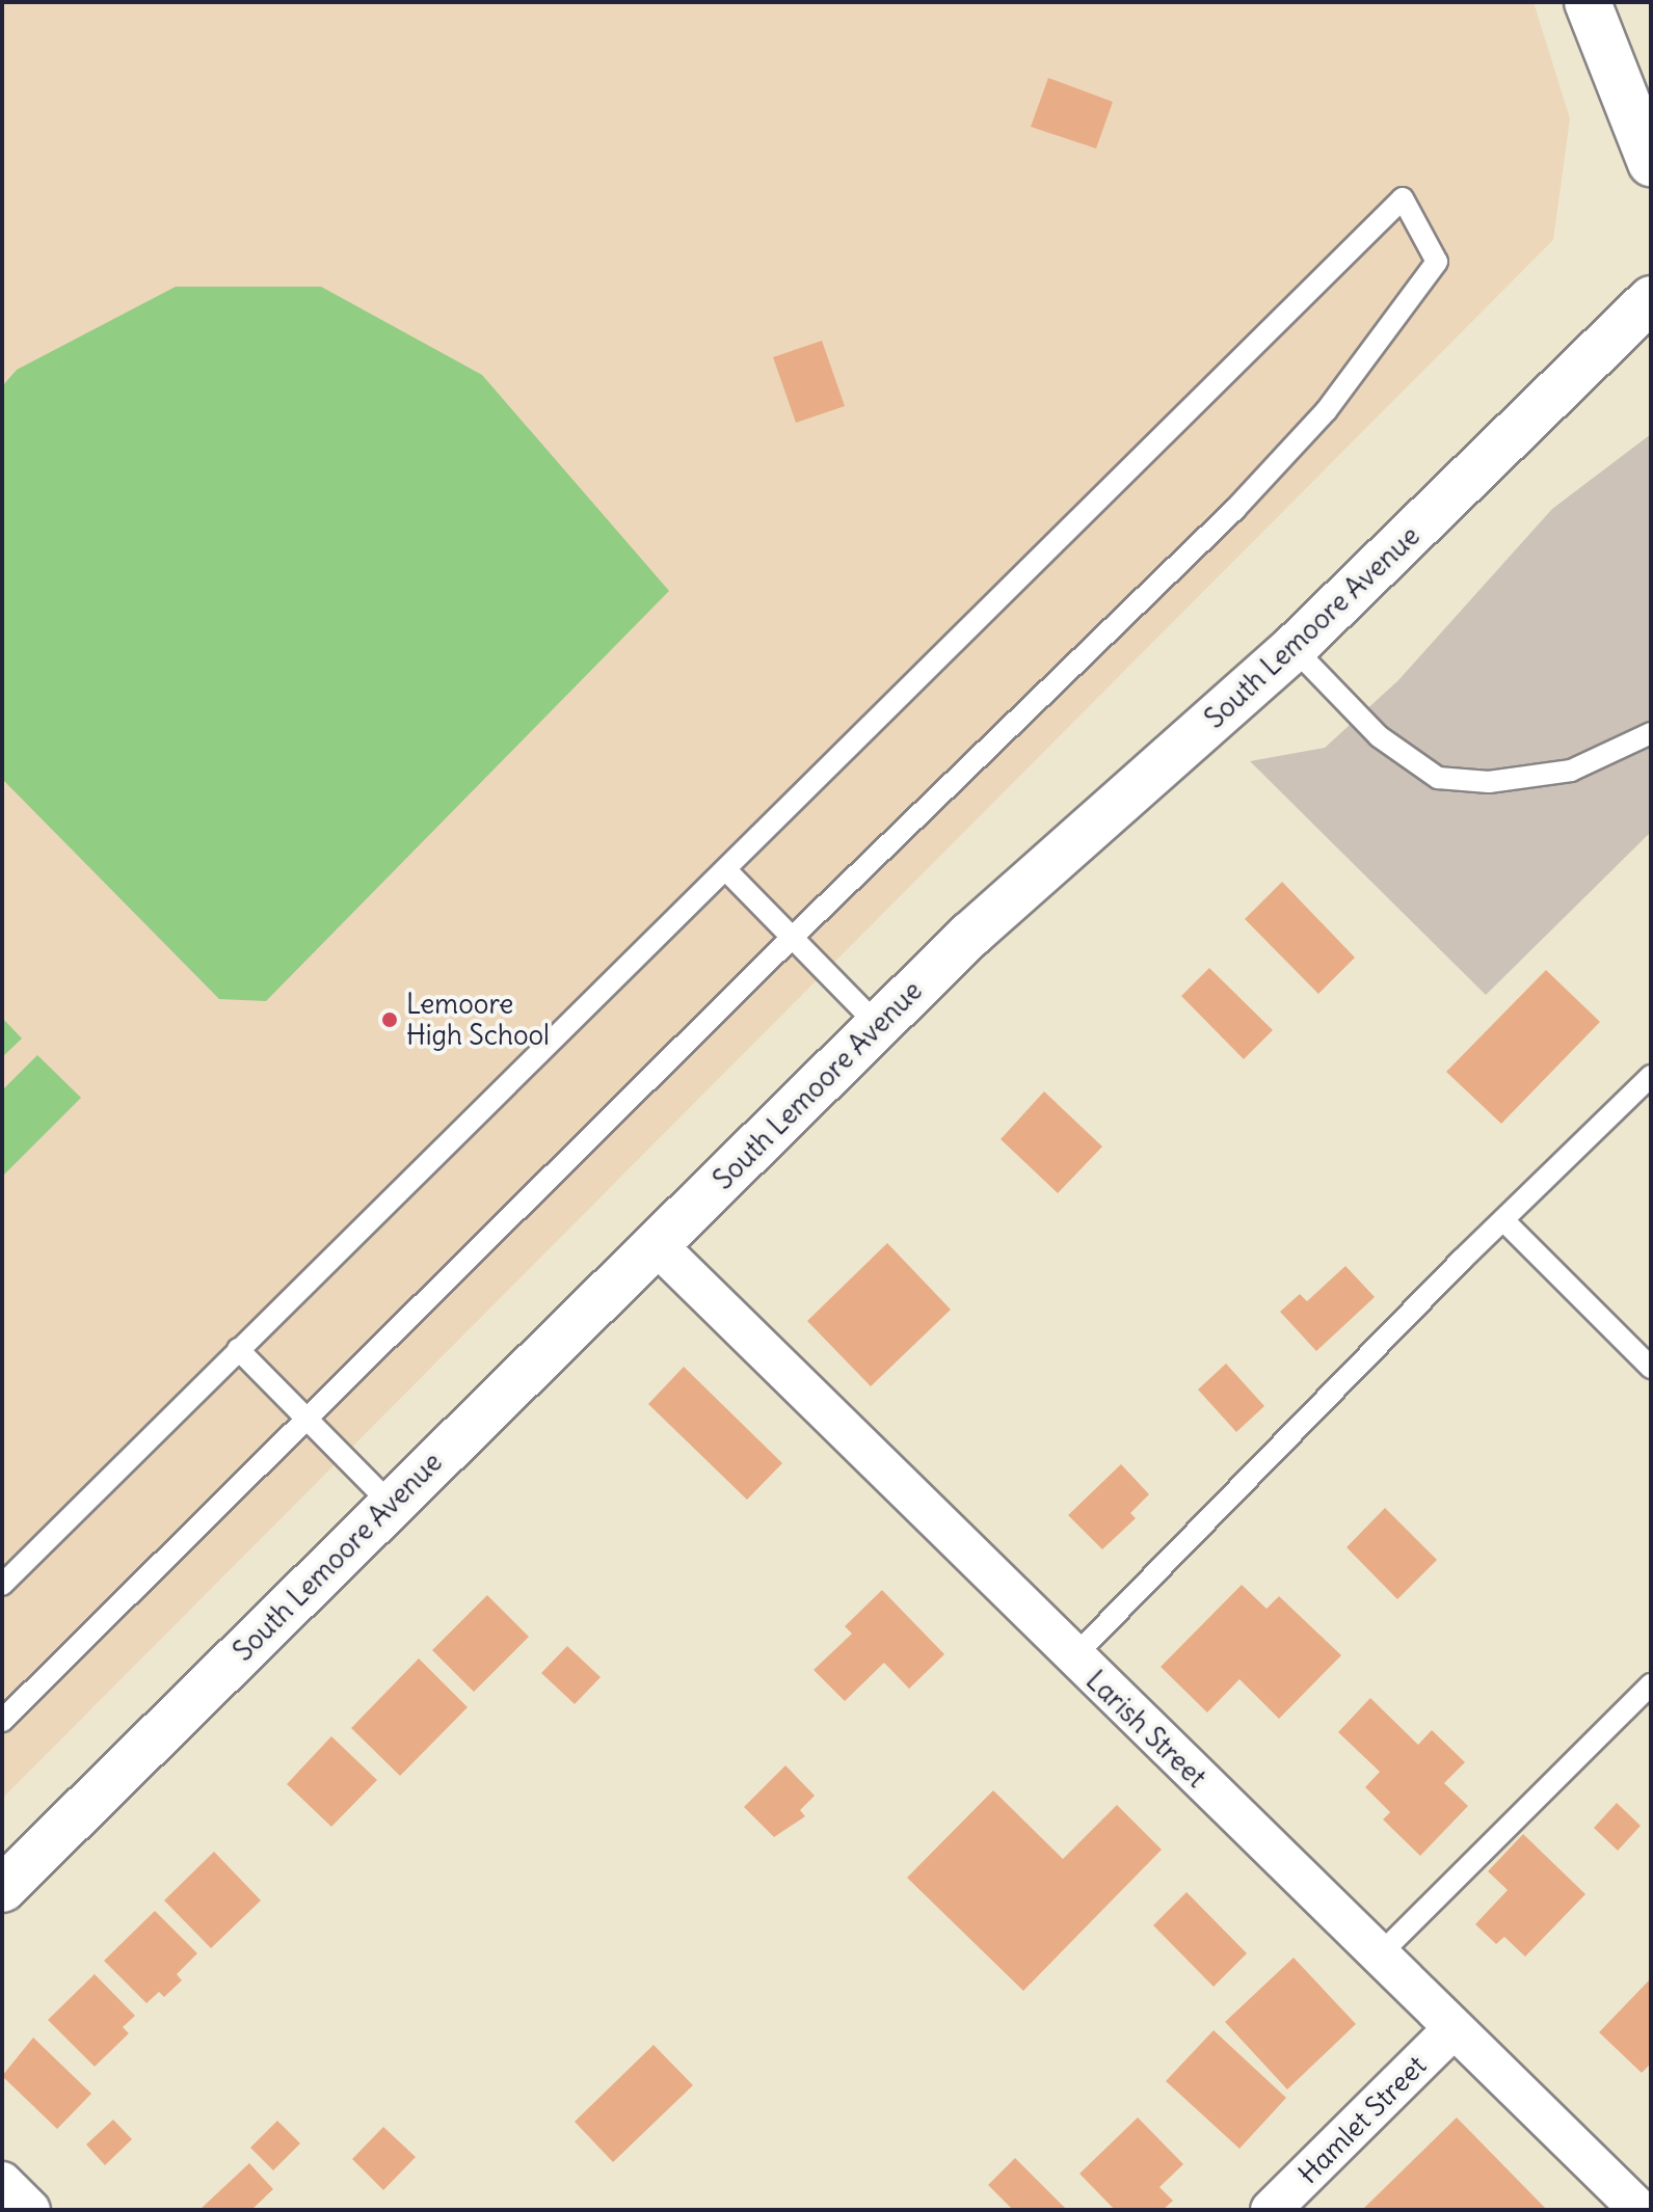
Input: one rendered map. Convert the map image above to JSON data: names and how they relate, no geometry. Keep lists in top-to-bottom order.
{
  "streets": {
    "main road": ["South Lemoore Avenue"],
    "street": ["Larish Street", "Hamlet Street"]
  },
  "crossings": [
    ["South Lemoore Avenue", "Larish Street"],
    ["Larish Street", "Hamlet Street"]
  ],
  "places": ["Lemoore High School"]
}
